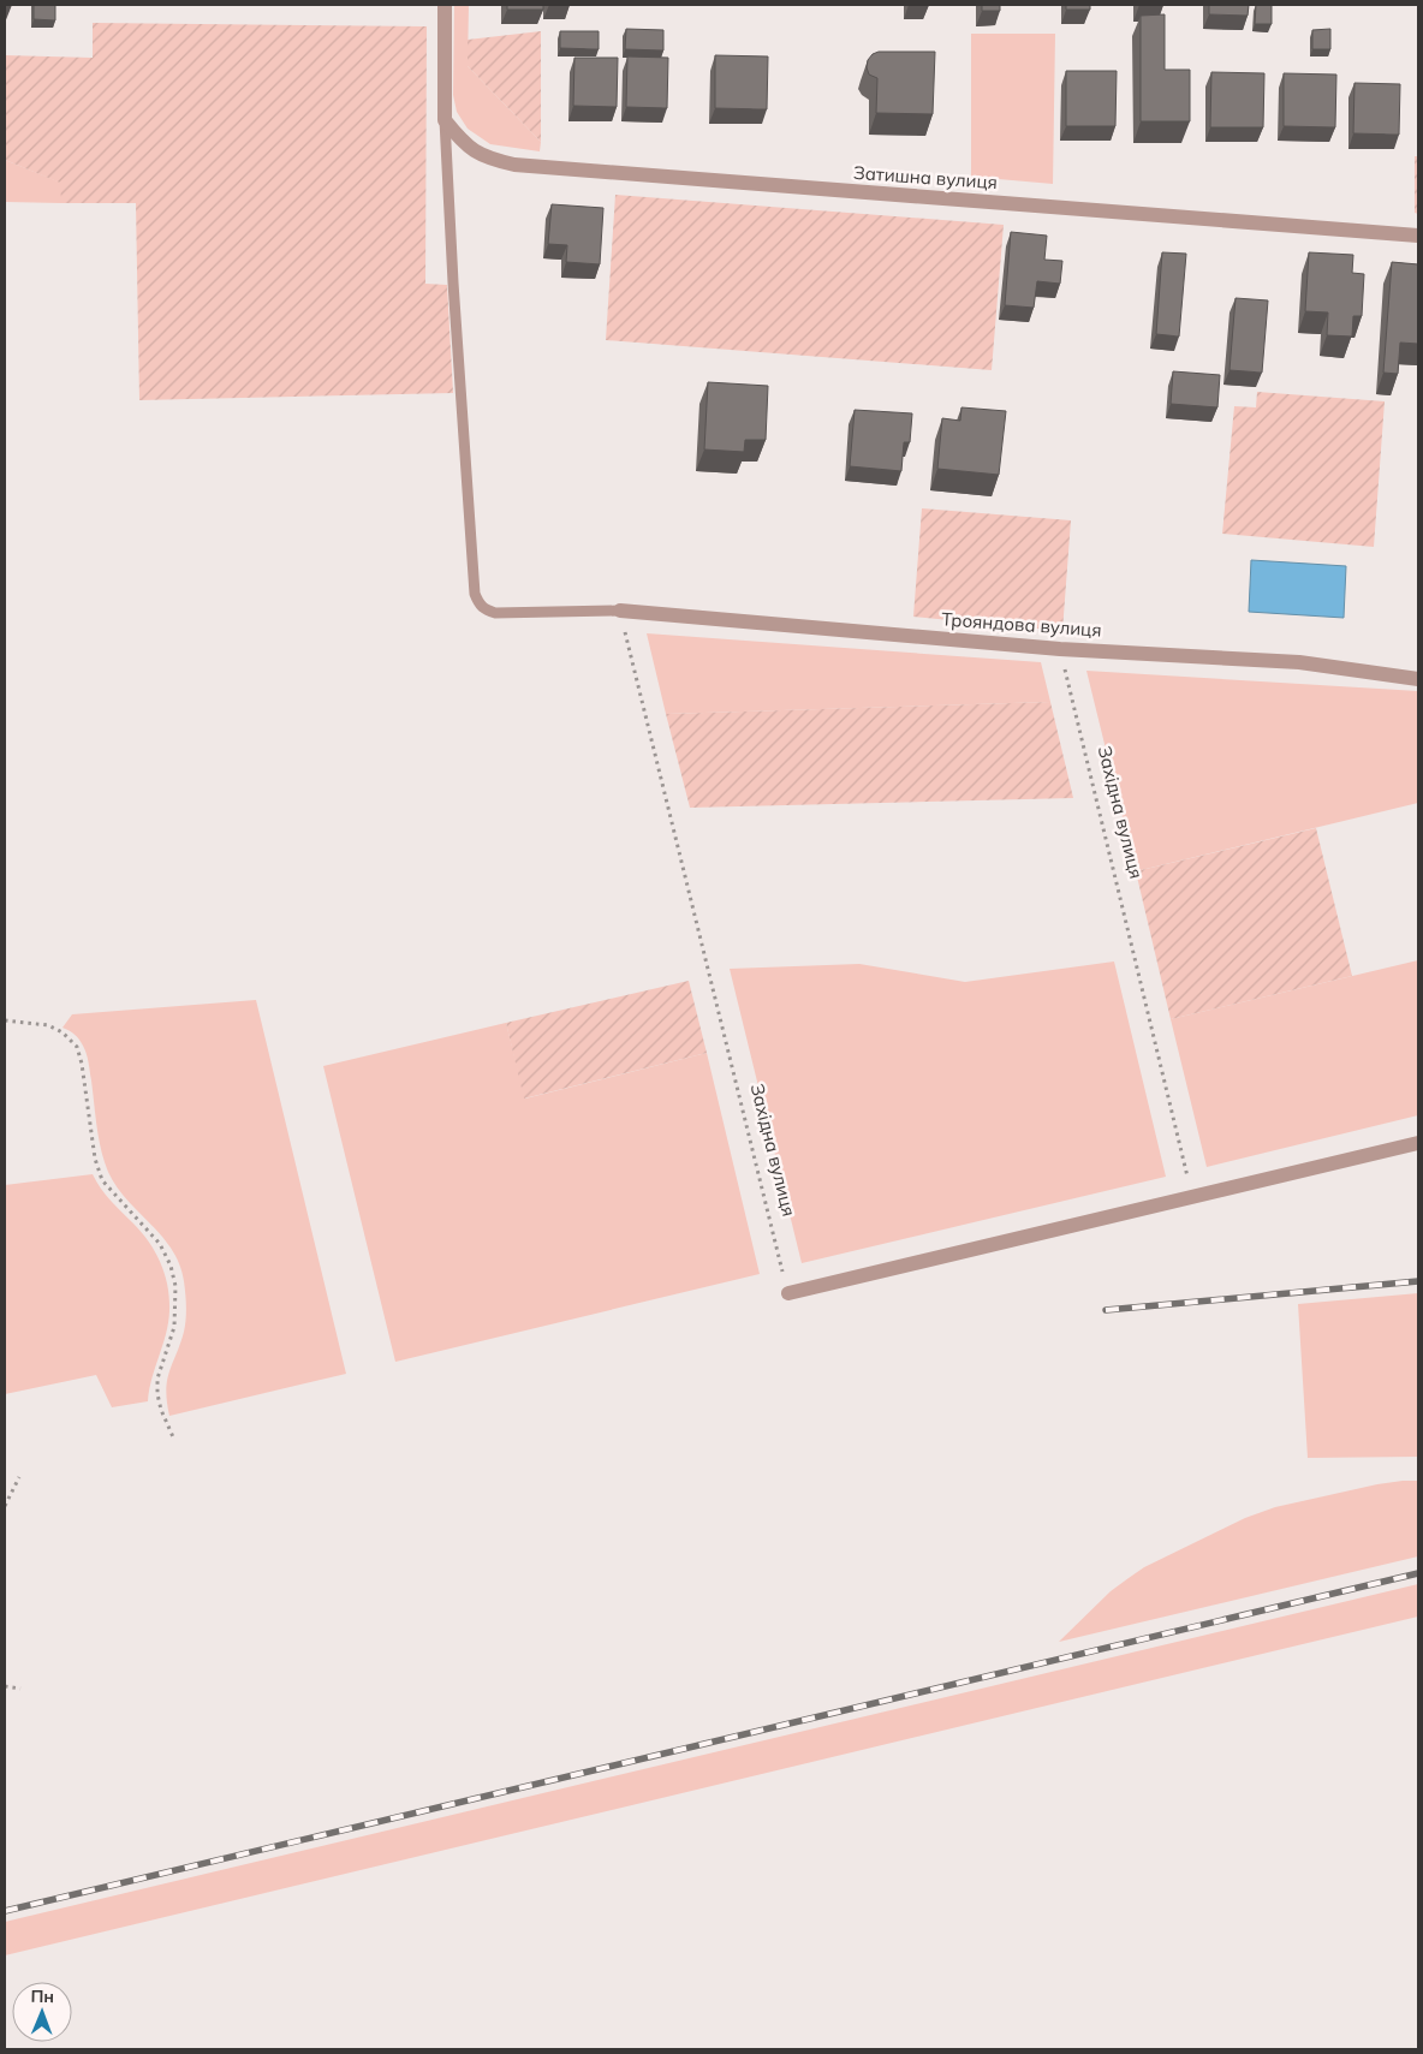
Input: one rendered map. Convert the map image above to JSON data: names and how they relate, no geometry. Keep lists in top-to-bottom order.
{
  "streets": {
    "street": ["Затишна вулиця", "Трояндова вулиця"],
    "path": ["Західна вулиця"]
  },
  "crossings": [
    ["Трояндова вулиця", "Західна вулиця"]
  ],
  "north": "top"
}
